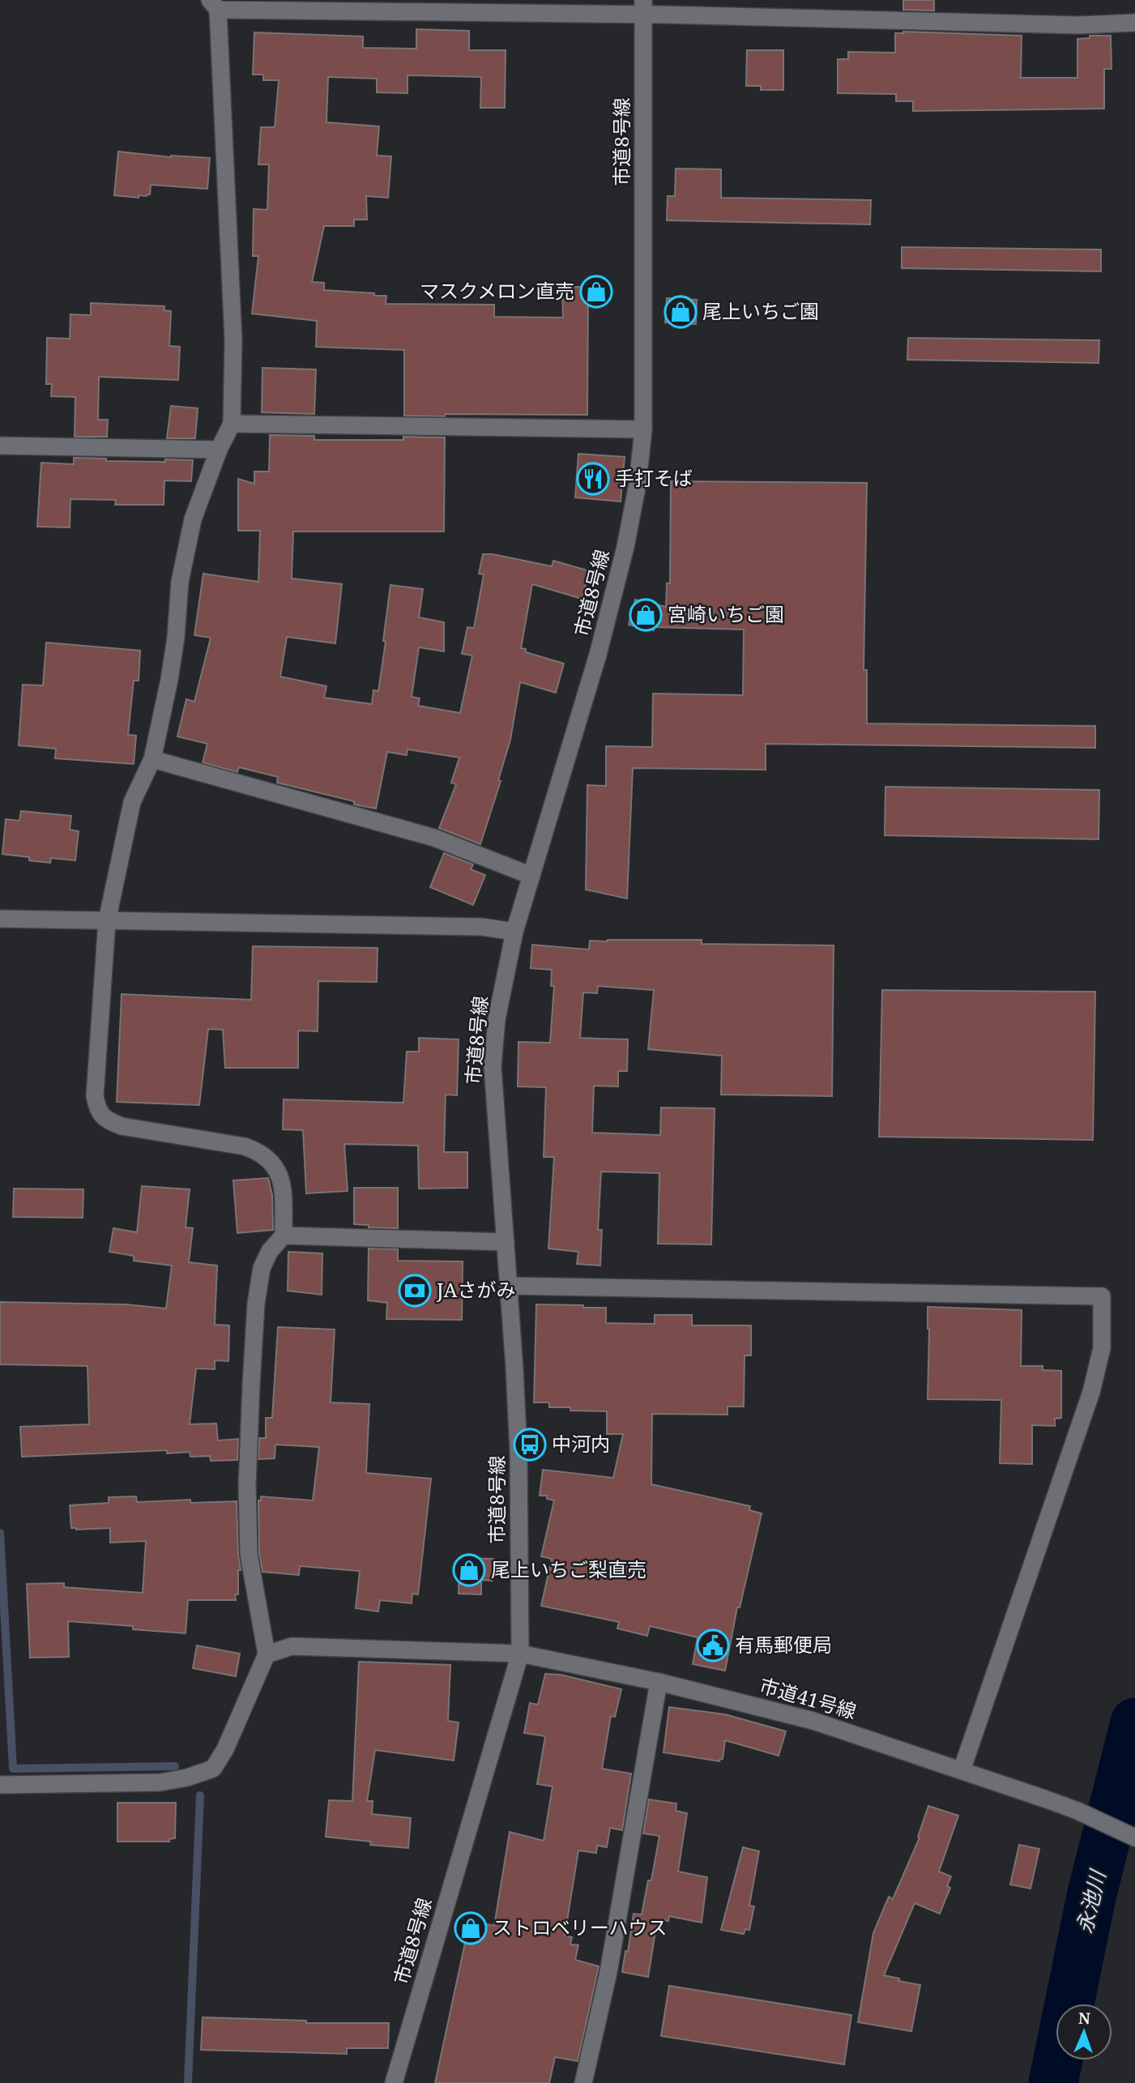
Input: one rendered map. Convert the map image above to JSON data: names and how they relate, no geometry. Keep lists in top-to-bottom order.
{
  "streets": {
    "street": ["市道8号線", "市道41号線"]
  },
  "crossings": [
    ["市道8号線", "市道41号線"]
  ],
  "water": ["永池川"],
  "places": {
    "shop": [
      "マスクメロン直売",
      "尾上いちご園",
      "宮崎いちご園",
      "尾上いちご梨直売",
      "ストロベリーハウス"
    ],
    "restaurant": ["手打そば"],
    "bank": ["JAさがみ"],
    "bus stop": ["中河内"],
    "public building": ["有馬郵便局"]
  },
  "north": "top"
}
